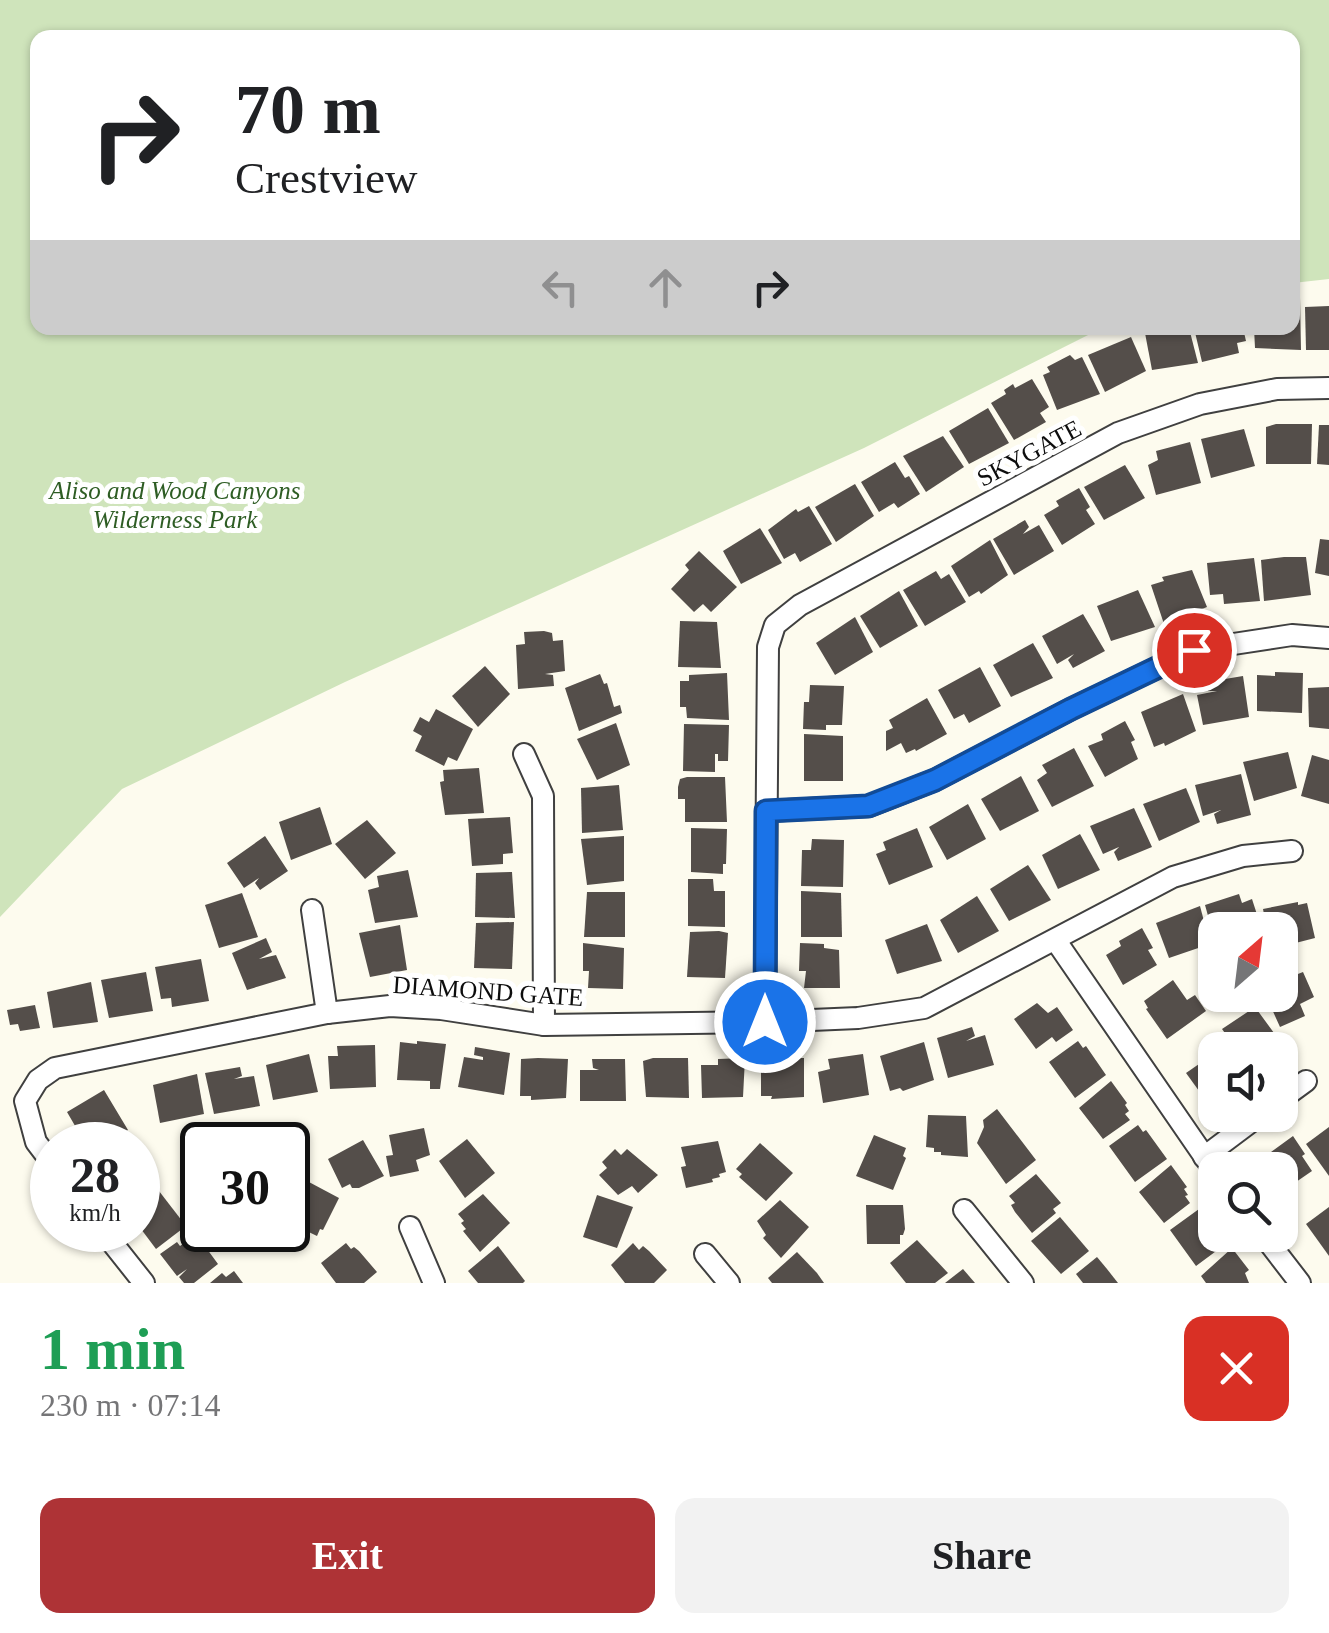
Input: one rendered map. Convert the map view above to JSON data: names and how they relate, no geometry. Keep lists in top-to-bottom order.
{
  "streets": {
    "street": ["SKYGATE", "DIAMOND GATE"]
  },
  "parks": ["Aliso and Wood Canyons Wilderness Park"],
  "north": "top right",
  "page": {
    "turn": ["70 m", "Crestview"],
    "speed": "28 km/h",
    "limit": "30",
    "heading": ["1 min", "230 m · 07:14"],
    "buttons": ["Exit", "Share"]
  }
}
